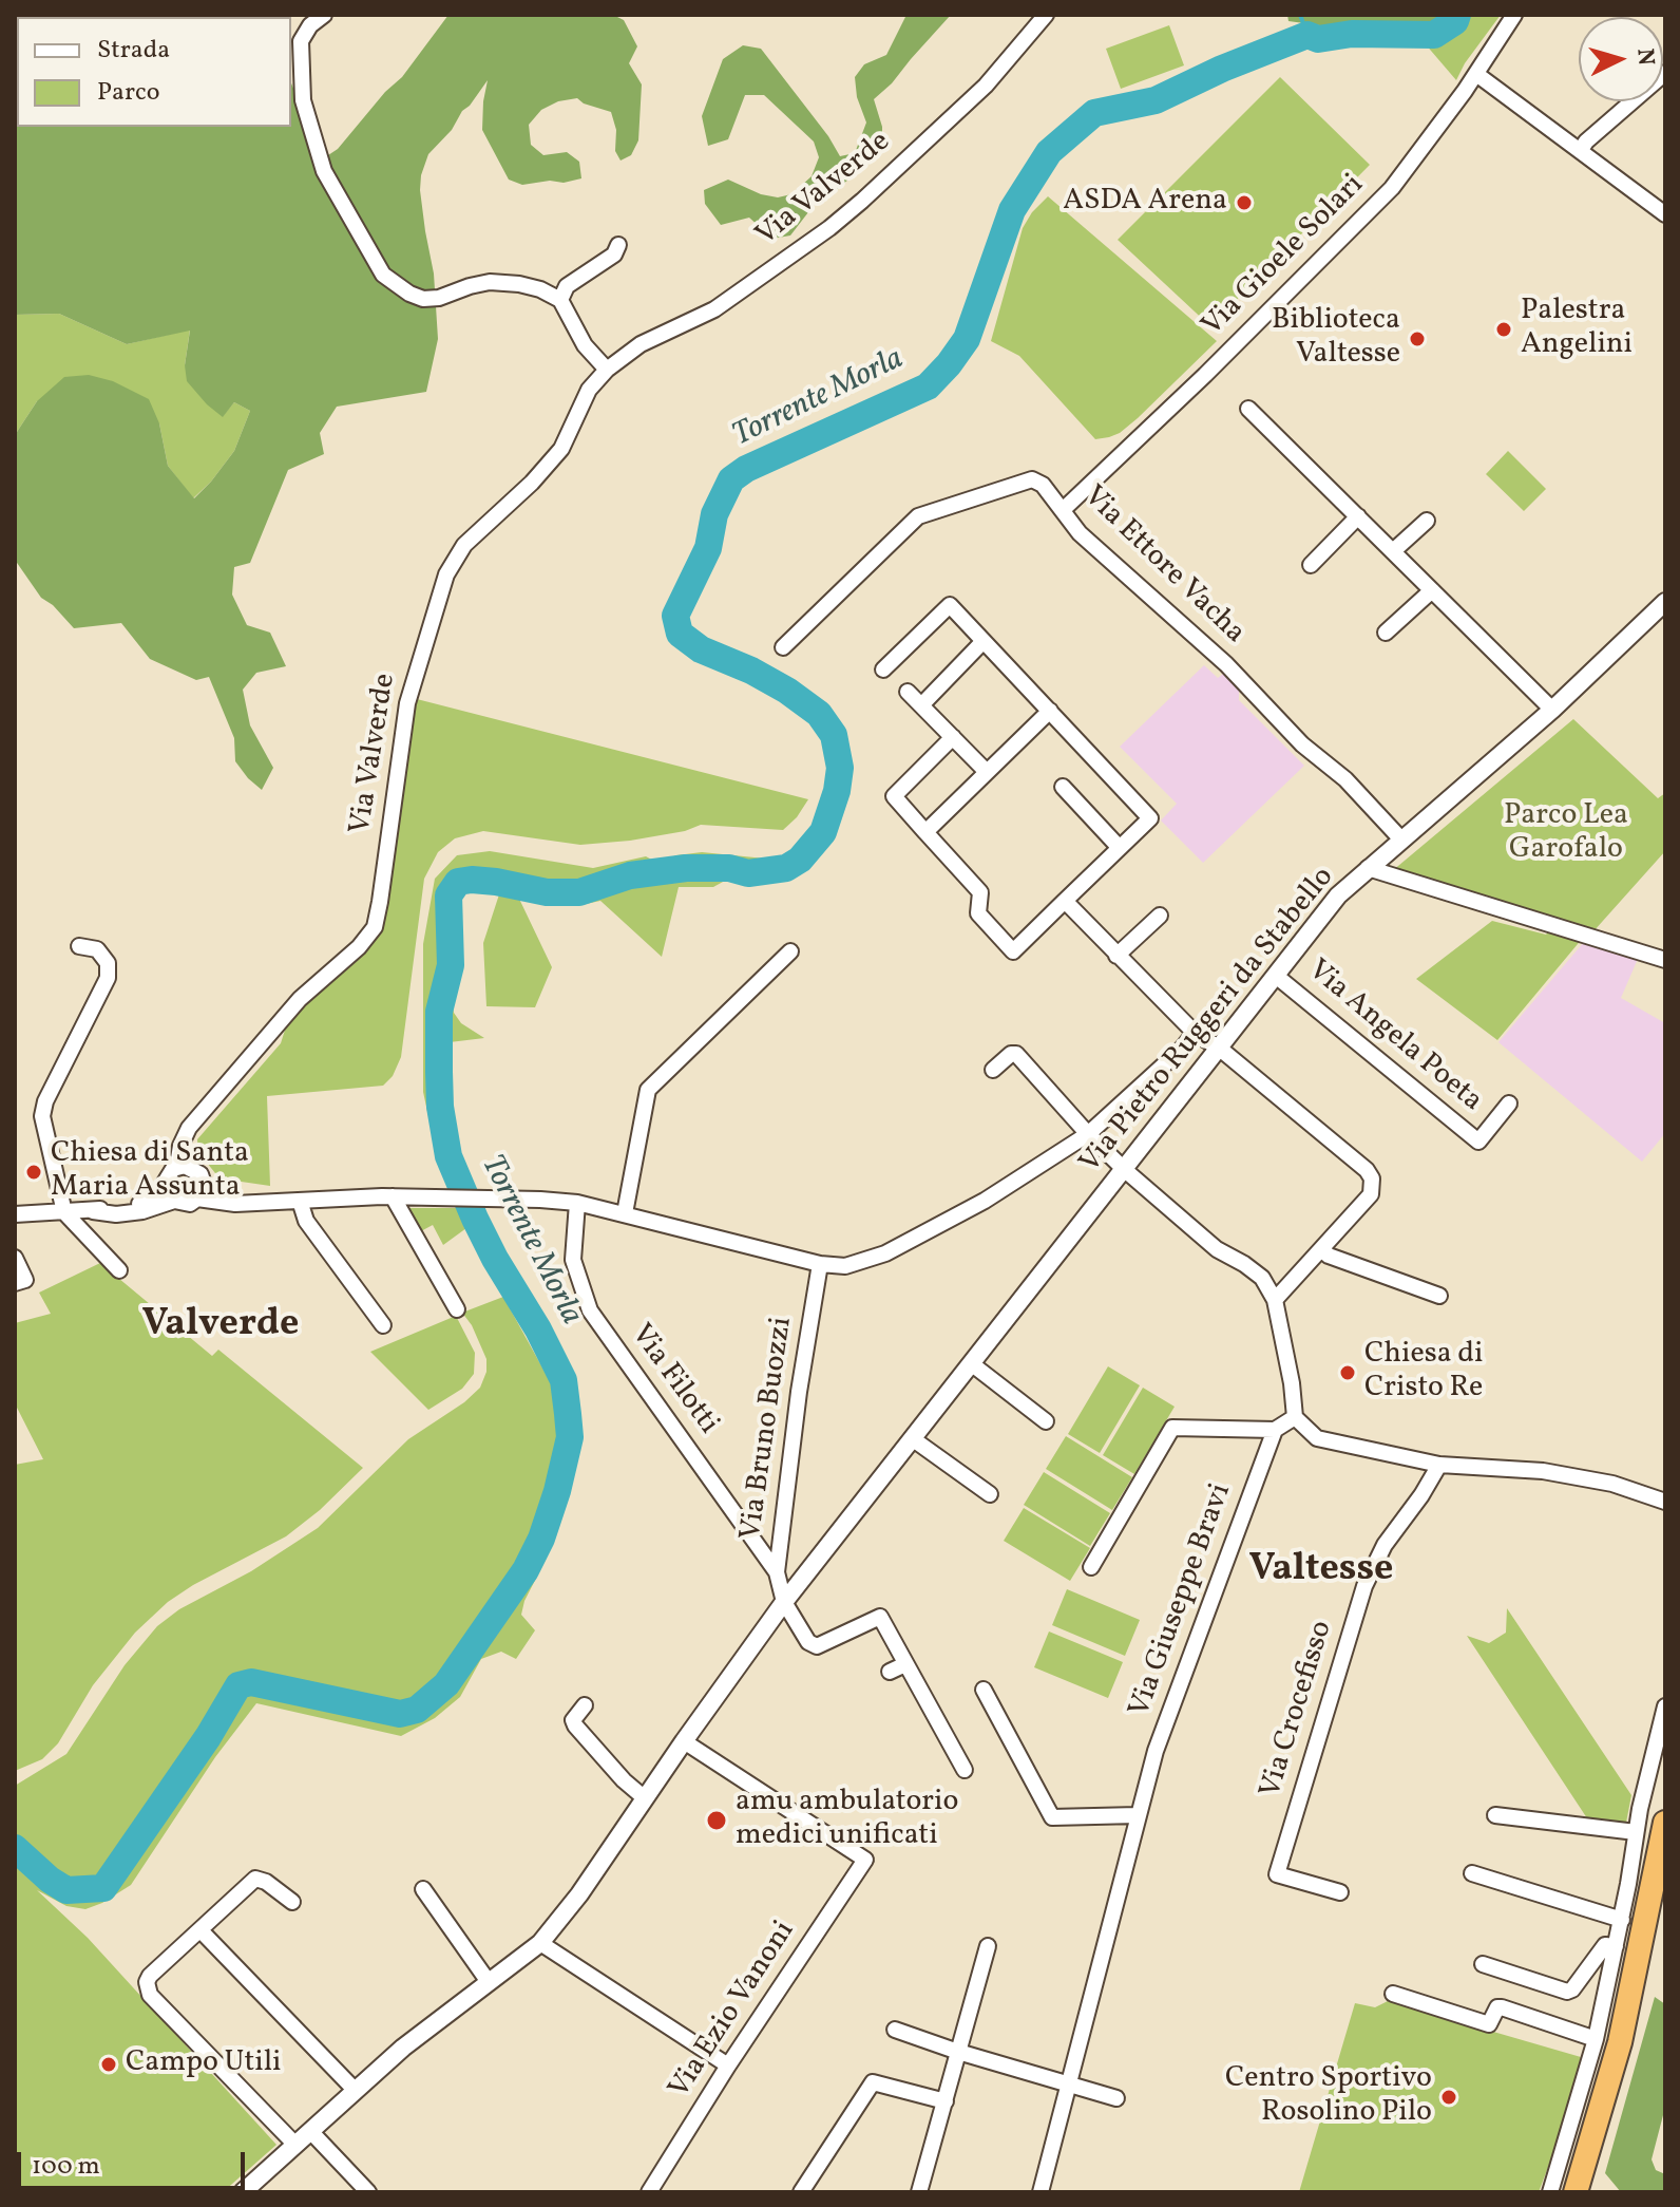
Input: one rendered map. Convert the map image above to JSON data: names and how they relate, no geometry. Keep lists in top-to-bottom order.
{
  "streets": {
    "street": [
      "Via Valverde",
      "Via Gioele Solari",
      "Via Ettore Vacha",
      "Via Pietro Ruggeri da Stabello",
      "Via Angela Poeta",
      "Via Filotti",
      "Via Bruno Buozzi",
      "Via Giuseppe Bravi",
      "Via Crocefisso",
      "Via Ezio Vanoni"
    ]
  },
  "crossings": [
    ["Via Gioele Solari", "Via Ettore Vacha"],
    ["Via Ettore Vacha", "Via Pietro Ruggeri da Stabello"],
    ["Via Pietro Ruggeri da Stabello", "Via Angela Poeta"],
    ["Via Pietro Ruggeri da Stabello", "Via Bruno Buozzi"],
    ["Via Pietro Ruggeri da Stabello", "Via Ezio Vanoni"],
    ["Via Filotti", "Via Bruno Buozzi"]
  ],
  "districts": ["Valverde", "Valtesse"],
  "water": ["Torrente Morla"],
  "parks": ["Parco Lea Garofalo"],
  "places": [
    "ASDA Arena",
    "Palestra Angelini",
    "Biblioteca Valtesse",
    "Chiesa di Santa Maria Assunta",
    "Chiesa di Cristo Re",
    "amu ambulatorio medici unificati",
    "Campo Utili",
    "Centro Sportivo Rosolino Pilo"
  ],
  "legend": ["Strada", "Parco"],
  "scale_bar": "100 m",
  "north": "right"
}
